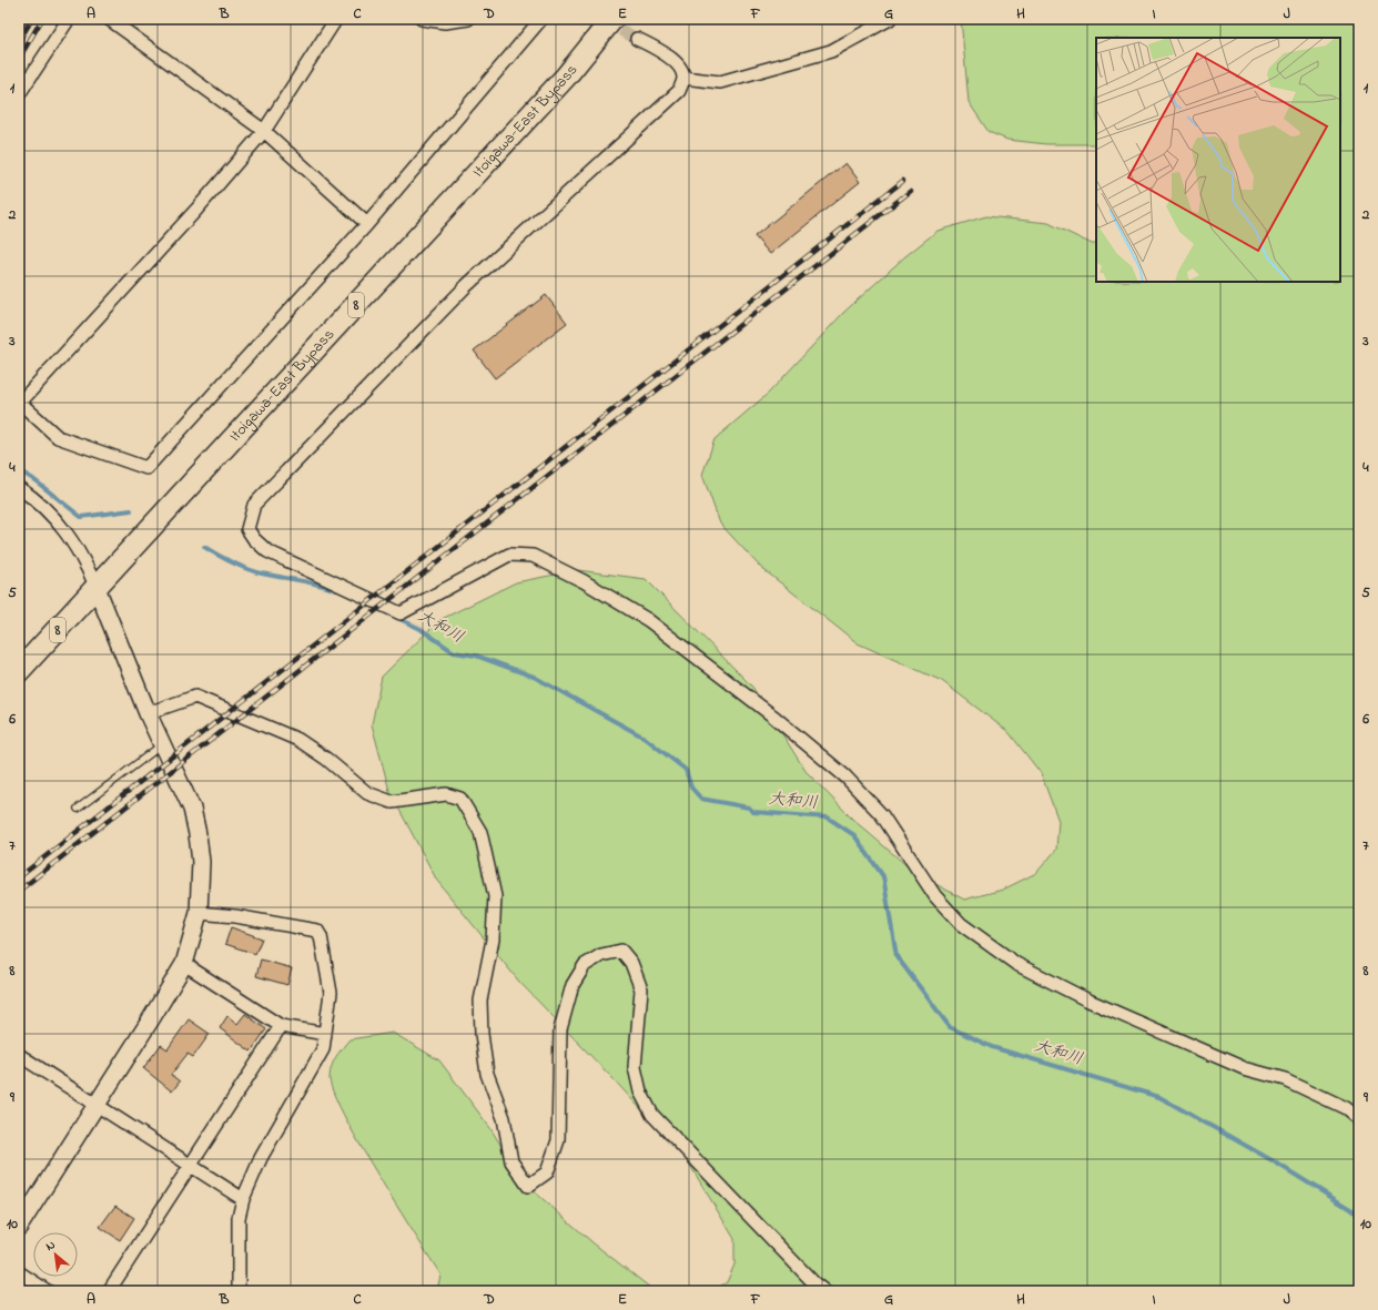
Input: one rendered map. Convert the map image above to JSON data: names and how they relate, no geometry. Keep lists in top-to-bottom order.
{
  "streets": {
    "highway": ["Itoigawa-East Bypass", "8"]
  },
  "water": ["大和川"],
  "north": "top left",
  "grid": {
    "columns": [
      "A",
      "B",
      "C",
      "D",
      "E",
      "F",
      "G",
      "H",
      "I",
      "J"
    ],
    "rows": [
      "1",
      "2",
      "3",
      "4",
      "5",
      "6",
      "7",
      "8",
      "9",
      "10"
    ]
  }
}
